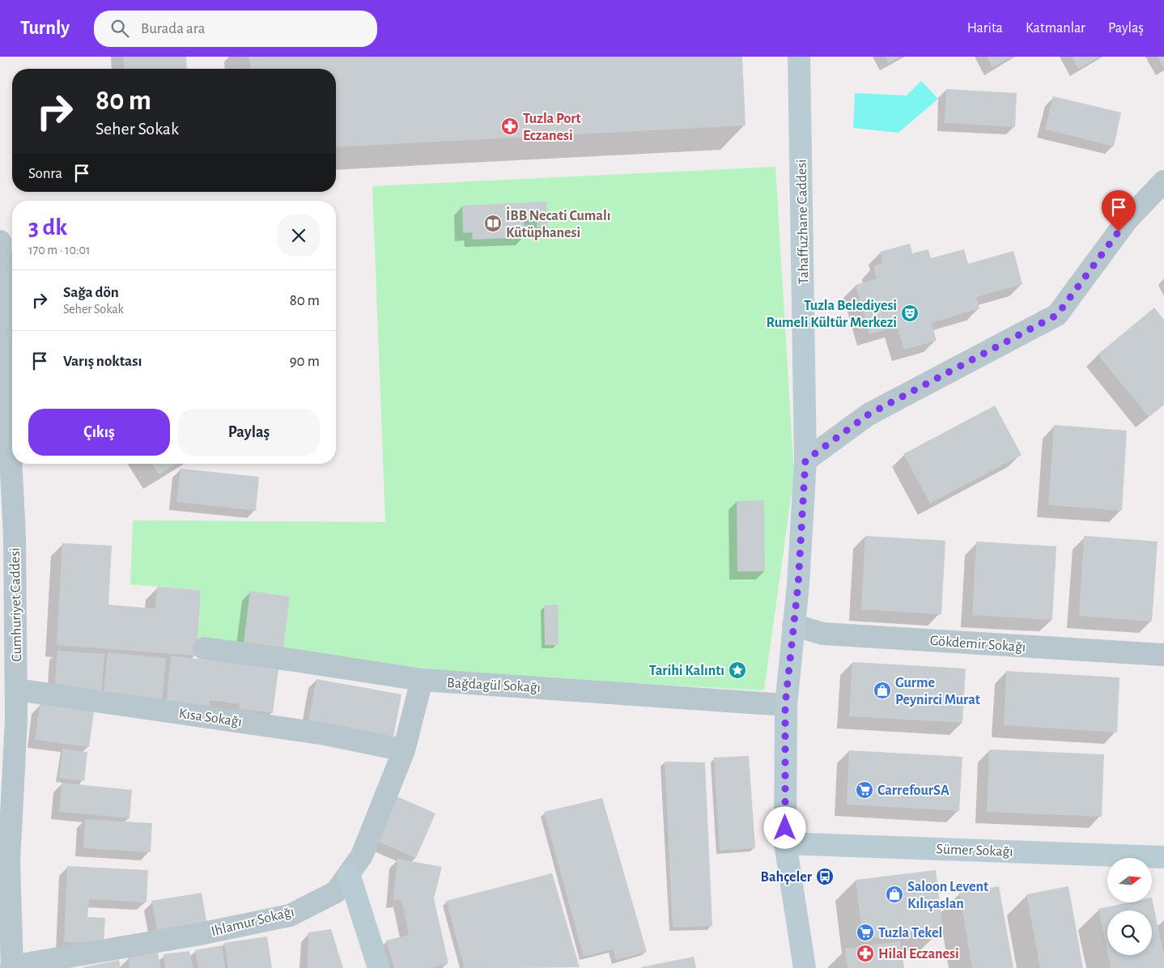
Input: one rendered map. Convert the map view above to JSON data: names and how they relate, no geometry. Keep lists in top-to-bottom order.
{
  "streets": {
    "street": [
      "Tahaffuzhane Caddesi",
      "Cumhuriyet Caddesi",
      "Gökdemir Sokağı",
      "Bağdagül Sokağı",
      "Kısa Sokağı",
      "Sümer Sokağı",
      "Ihlamur Sokağı"
    ]
  },
  "crossings": [
    ["Tahaffuzhane Caddesi", "Gökdemir Sokağı"],
    ["Tahaffuzhane Caddesi", "Bağdagül Sokağı"],
    ["Tahaffuzhane Caddesi", "Sümer Sokağı"],
    ["Cumhuriyet Caddesi", "Kısa Sokağı"],
    ["Cumhuriyet Caddesi", "Ihlamur Sokağı"],
    ["Bağdagül Sokağı", "Ihlamur Sokağı"],
    ["Kısa Sokağı", "Ihlamur Sokağı"]
  ],
  "places": {
    "pharmacy": ["Tuzla Port Eczanesi", "Hilal Eczanesi"],
    "library": ["İBB Necati Cumalı Kütüphanesi"],
    "theatre": ["Tuzla Belediyesi Rumeli Kültür Merkezi"],
    "place": ["Tarihi Kalıntı"],
    "shop": ["Gurme Peynirci Murat", "Saloon Levent Kılıçaslan"],
    "supermarket": ["CarrefourSA", "Tuzla Tekel"],
    "bus stop": ["Bahçeler"]
  },
  "north": "right",
  "page": {
    "header": "Turnly",
    "search": "Burada ara",
    "nav": ["Harita", "Katmanlar", "Paylaş"],
    "turn": ["80 m", "Seher Sokak"],
    "then": "Sonra",
    "heading": ["3 dk", "170 m · 10:01"],
    "list": [
      {
        "name": "Sağa dön",
        "note": "Seher Sokak",
        "value": "80 m"
      },
      {
        "name": "Varış noktası",
        "value": "90 m"
      }
    ],
    "buttons": ["Çıkış", "Paylaş"]
  }
}
